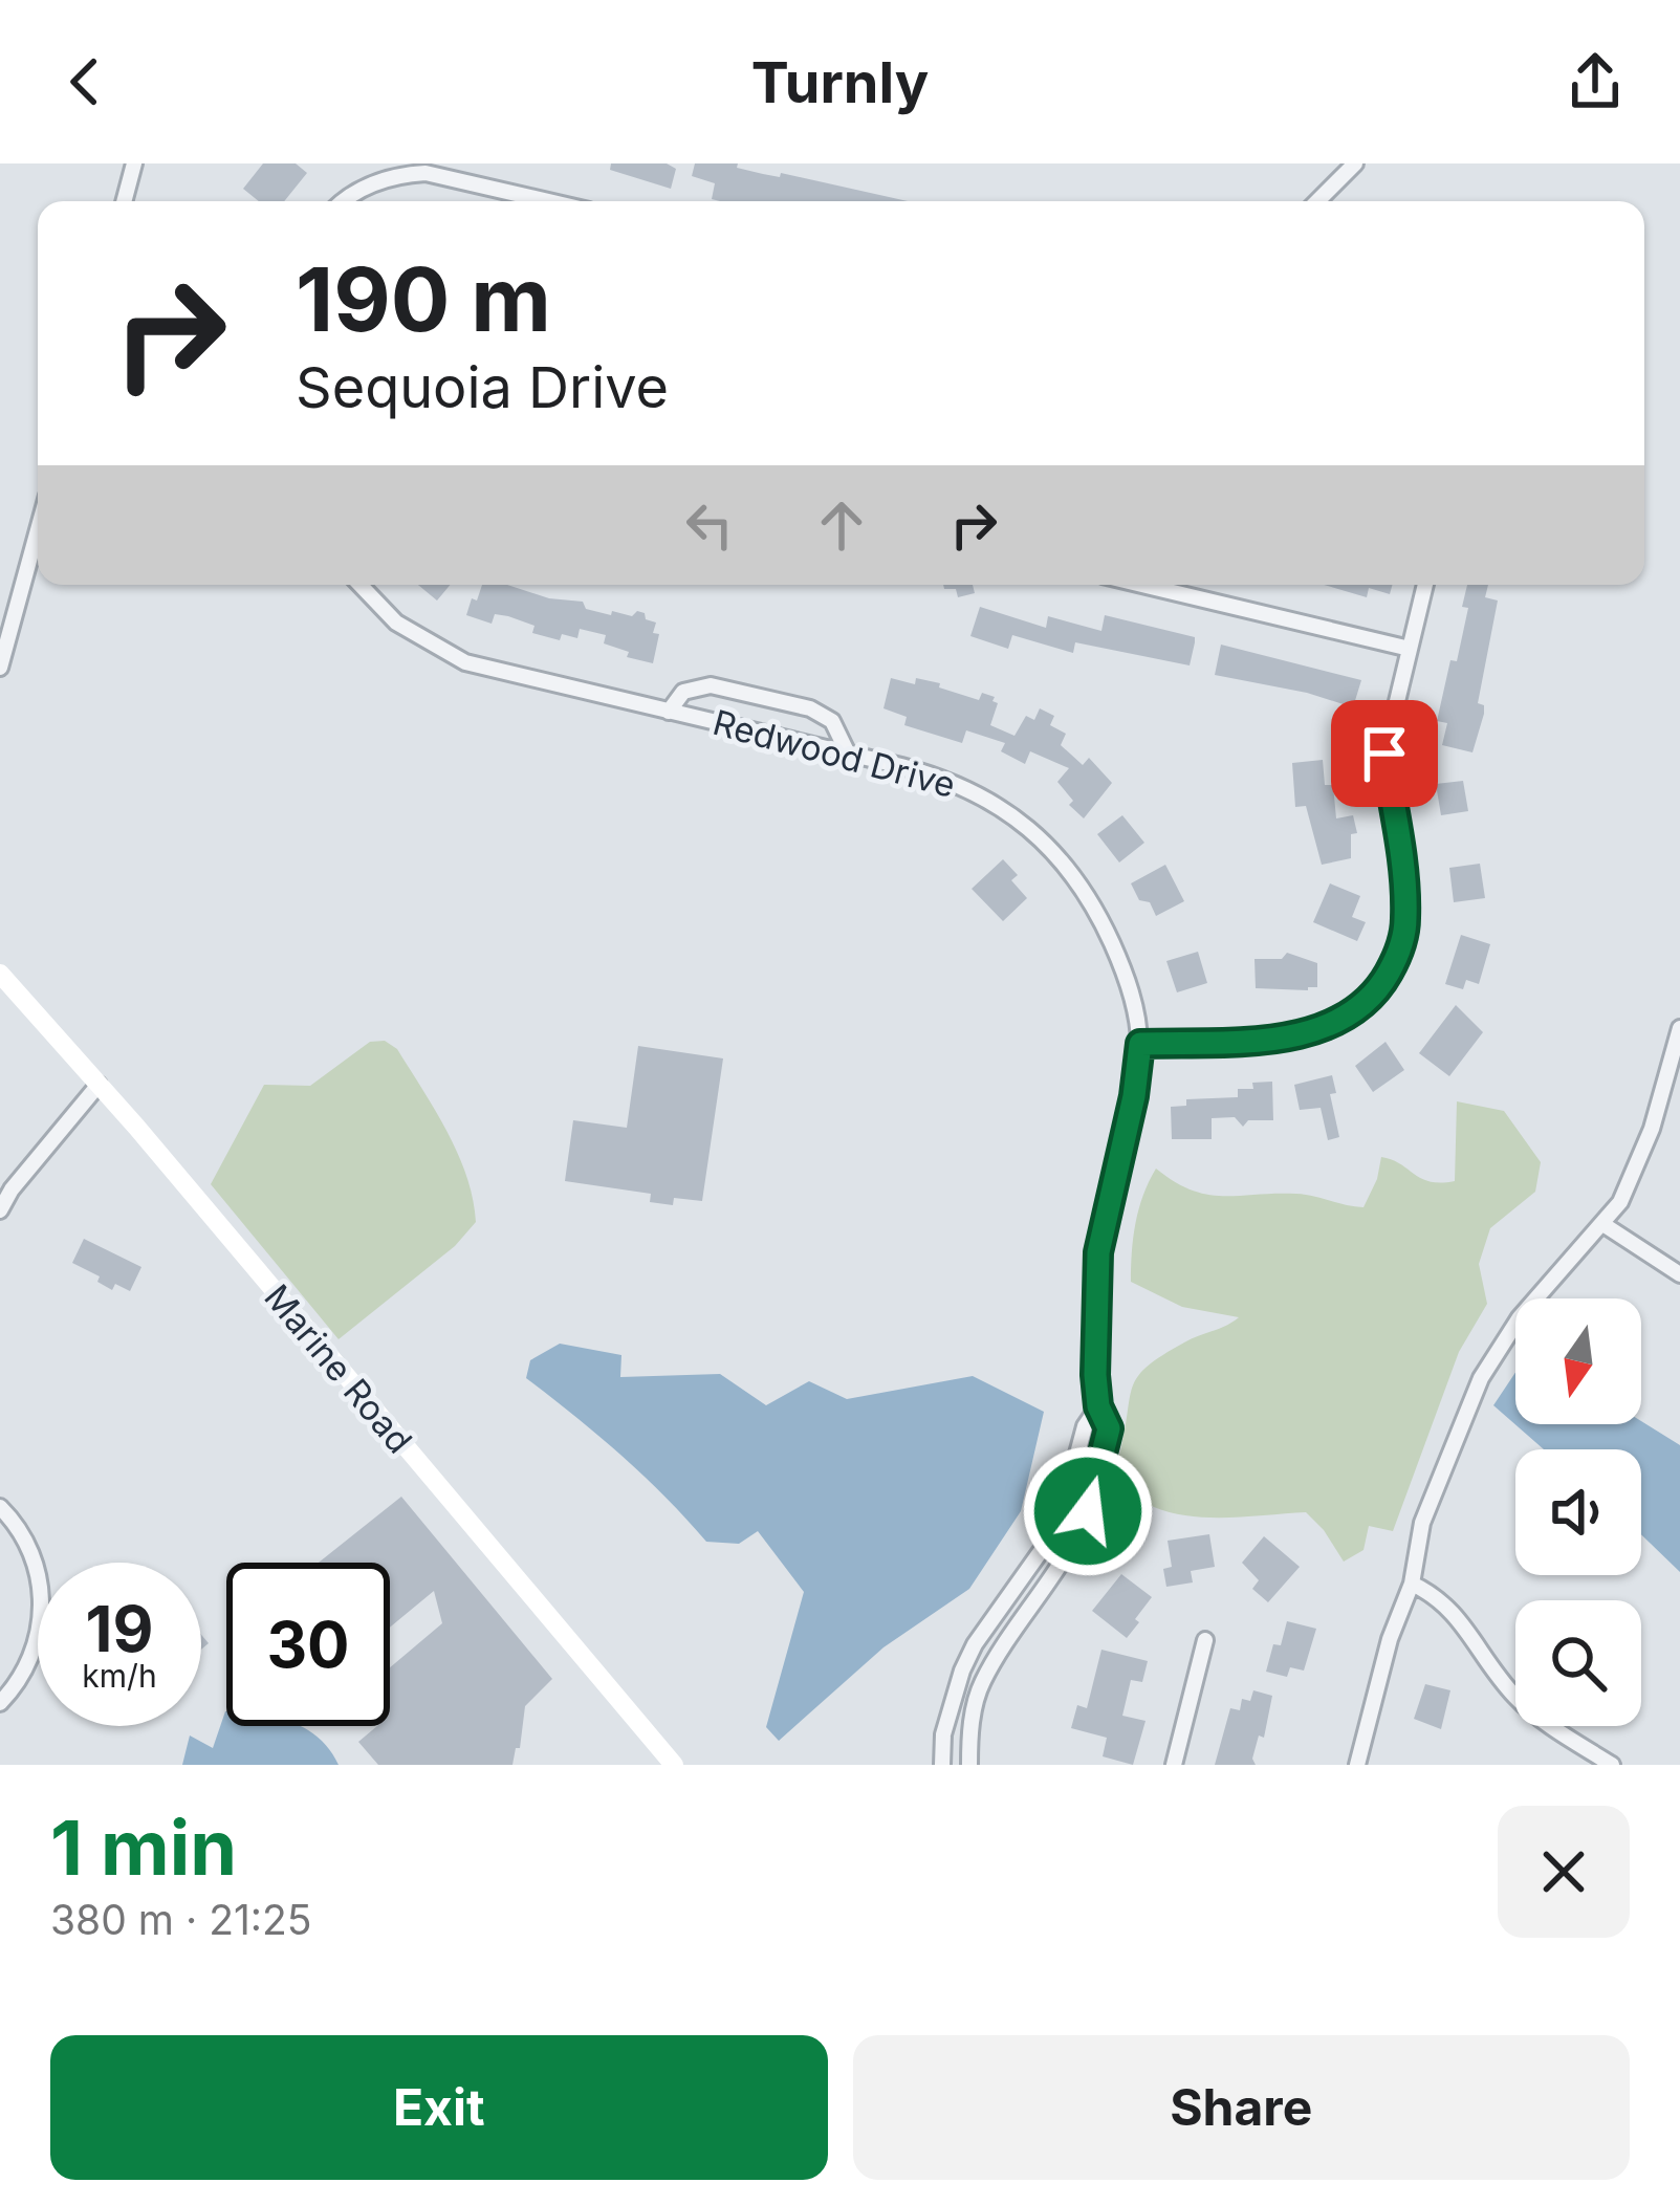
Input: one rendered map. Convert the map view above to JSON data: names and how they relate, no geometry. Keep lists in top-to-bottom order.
{
  "streets": {
    "main road": ["Marine Road"],
    "street": ["Redwood Drive"]
  },
  "north": "bottom",
  "page": {
    "header": "Turnly",
    "turn": ["190 m", "Sequoia Drive"],
    "speed": "19 km/h",
    "limit": "30",
    "heading": ["1 min", "380 m · 21:25"],
    "buttons": ["Exit", "Share"]
  }
}
